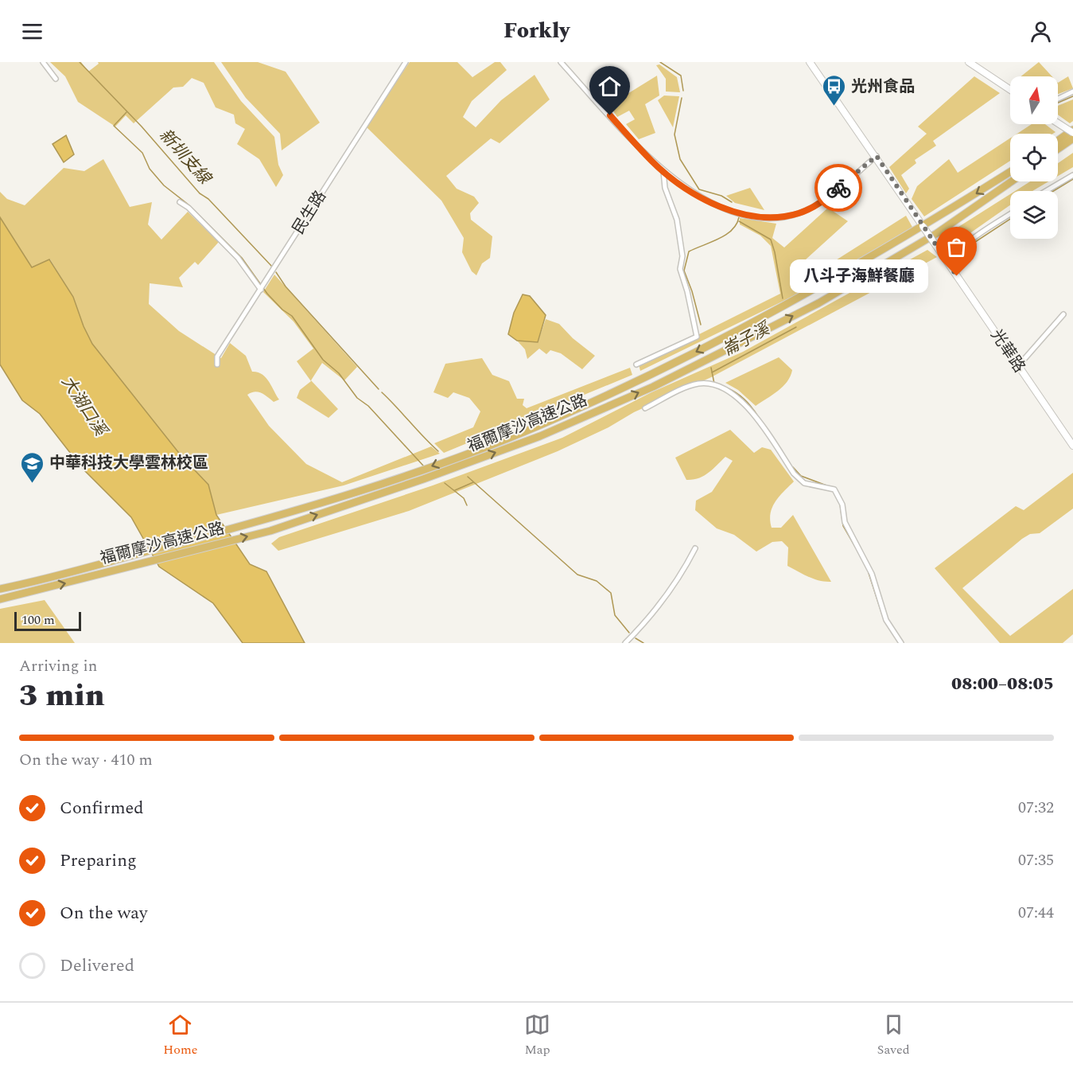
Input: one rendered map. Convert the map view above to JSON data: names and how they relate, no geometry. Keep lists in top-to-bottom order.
{
  "streets": {
    "highway": ["福爾摩沙高速公路"],
    "street": ["民生路", "光華路"]
  },
  "water": ["新圳支線", "崙子溪", "大湖口溪"],
  "places": {
    "bus stop": ["光州食品"],
    "other": ["八斗子海鮮餐廳"],
    "school or university": ["中華科技大學雲林校區"]
  },
  "scale_bar": "100 m",
  "north": "top",
  "page": {
    "header": "Forkly",
    "bubble": "八斗子海鮮餐廳",
    "scale": "100 m",
    "heading": ["3 min", "Arriving in", "08:00–08:05"],
    "bar": "On the way · 410 m",
    "list": [
      ["Confirmed", "07:32"],
      ["Preparing", "07:35"],
      ["On the way", "07:44"],
      "Delivered"
    ],
    "tabs": ["Home", "Map", "Saved"]
  }
}
